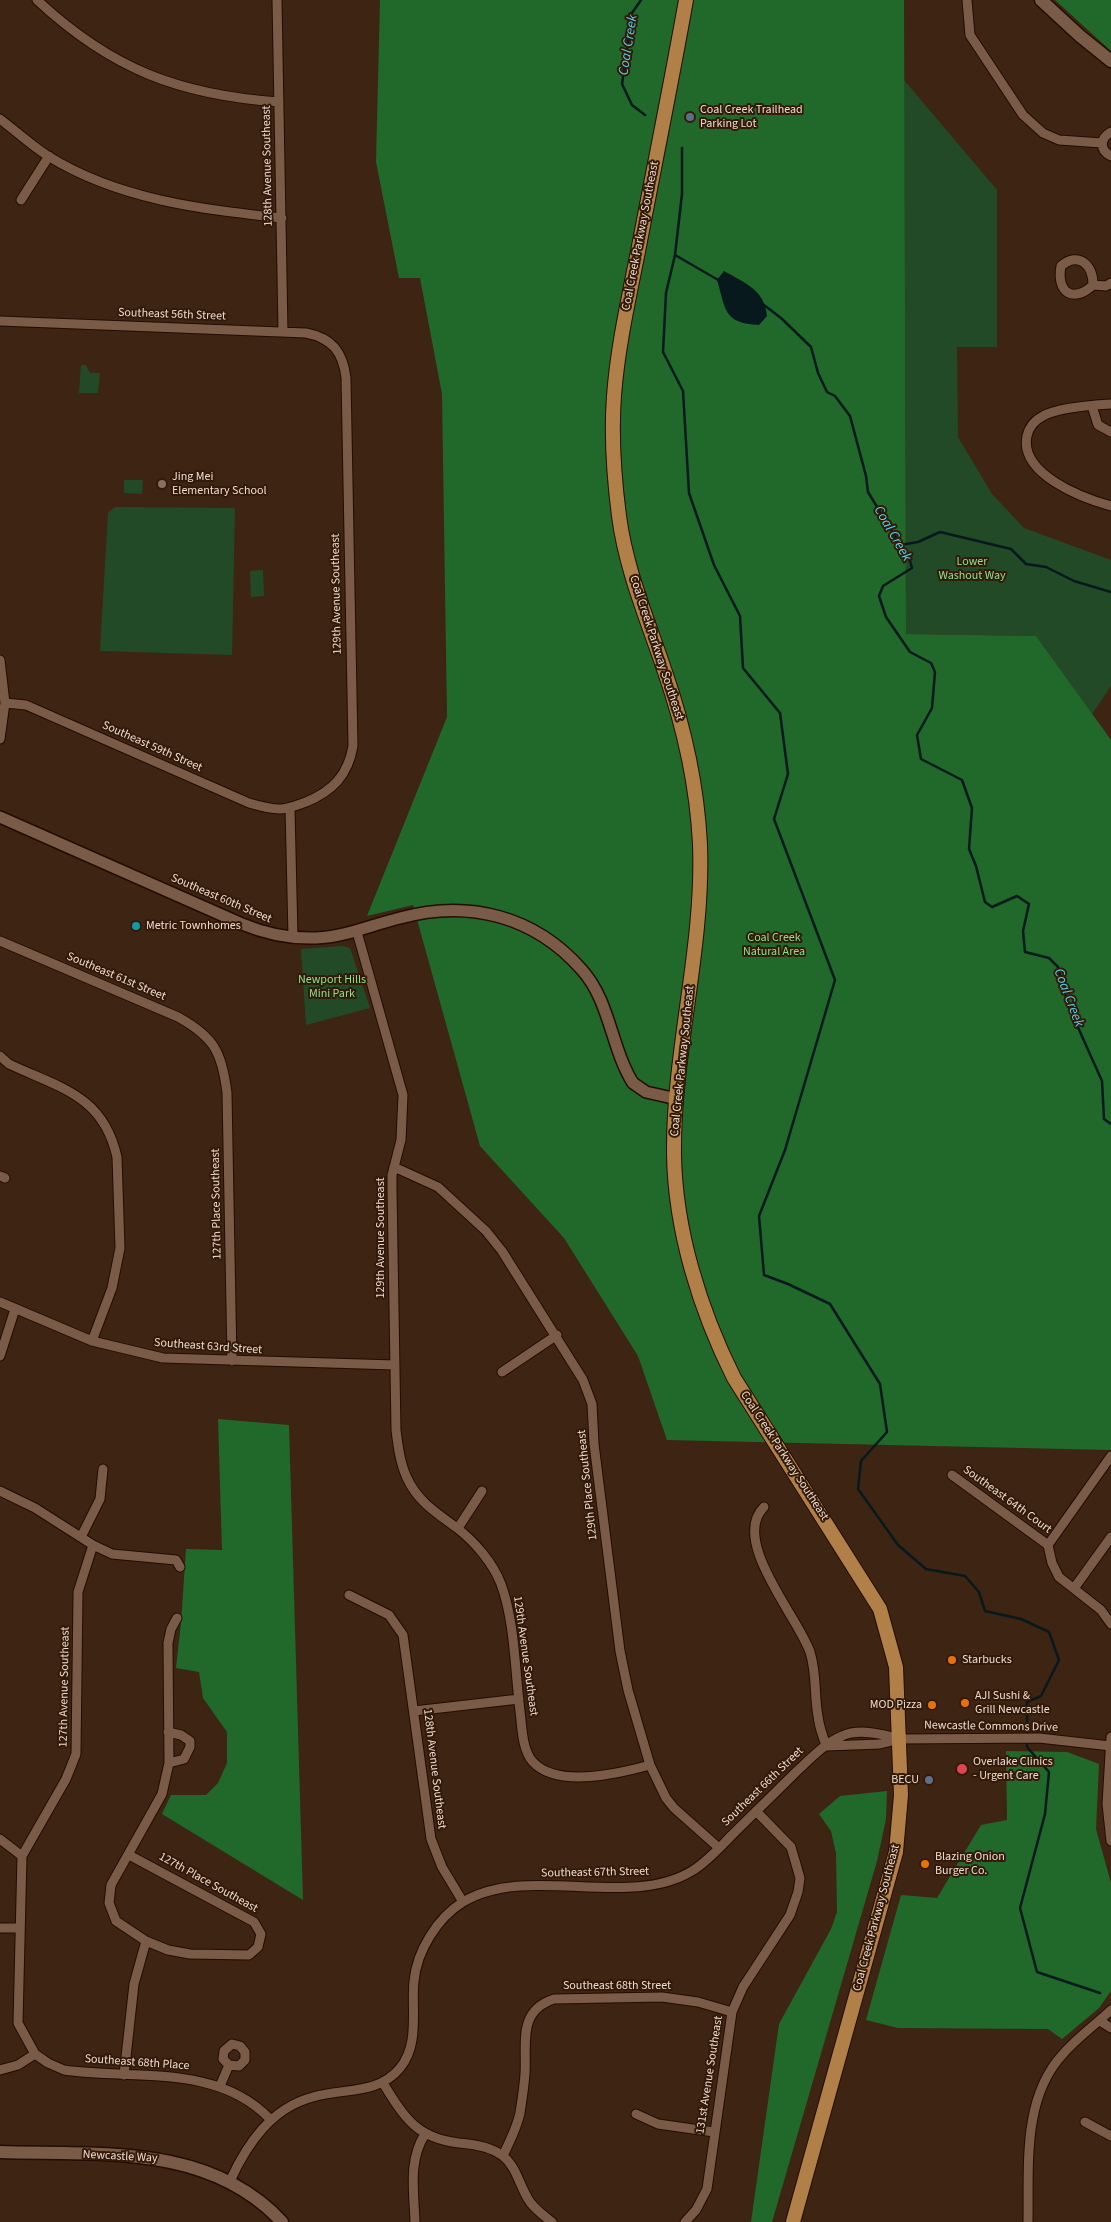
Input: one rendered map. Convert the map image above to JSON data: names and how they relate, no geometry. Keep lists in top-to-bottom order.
{
  "streets": {
    "main road": ["Coal Creek Parkway Southeast", "Newcastle Way"],
    "street": [
      "128th Avenue Southeast",
      "Southeast 56th Street",
      "129th Avenue Southeast",
      "Southeast 59th Street",
      "Southeast 60th Street",
      "Southeast 61st Street",
      "127th Place Southeast",
      "Southeast 63rd Street",
      "129th Place Southeast",
      "Southeast 64th Court",
      "127th Avenue Southeast",
      "Newcastle Commons Drive",
      "Southeast 66th Street",
      "Southeast 67th Street",
      "Southeast 68th Street",
      "Southeast 68th Place",
      "131st Avenue Southeast"
    ]
  },
  "crossings": [
    ["128th Avenue Southeast", "Southeast 56th Street"],
    ["128th Avenue Southeast", "Southeast 67th Street"],
    ["Coal Creek Parkway Southeast", "Southeast 60th Street"],
    ["Coal Creek Parkway Southeast", "Newcastle Commons Drive"],
    ["Coal Creek Parkway Southeast", "Southeast 66th Street"],
    ["Southeast 56th Street", "129th Avenue Southeast"],
    ["129th Avenue Southeast", "Southeast 59th Street"],
    ["129th Avenue Southeast", "Southeast 60th Street"],
    ["129th Avenue Southeast", "Southeast 63rd Street"],
    ["129th Avenue Southeast", "129th Place Southeast"],
    ["Southeast 61st Street", "127th Place Southeast"],
    ["127th Place Southeast", "Southeast 63rd Street"],
    ["129th Place Southeast", "Southeast 66th Street"],
    ["129th Place Southeast", "Southeast 67th Street"],
    ["127th Avenue Southeast", "Southeast 68th Place"],
    ["Newcastle Commons Drive", "Southeast 66th Street"],
    ["Southeast 66th Street", "Southeast 67th Street"],
    ["Southeast 66th Street", "131st Avenue Southeast"],
    ["Southeast 68th Street", "131st Avenue Southeast"]
  ],
  "water": ["Coal Creek"],
  "parks": ["Lower Washout Way", "Coal Creek Natural Area", "Newport Hills Mini Park"],
  "places": [
    "Coal Creek Trailhead Parking Lot",
    "Jing Mei Elementary School",
    "Metric Townhomes",
    "Starbucks",
    "AJI Sushi & Grill Newcastle",
    "MOD Pizza",
    "Overlake Clinics - Urgent Care",
    "BECU",
    "Blazing Onion Burger Co."
  ]
}
